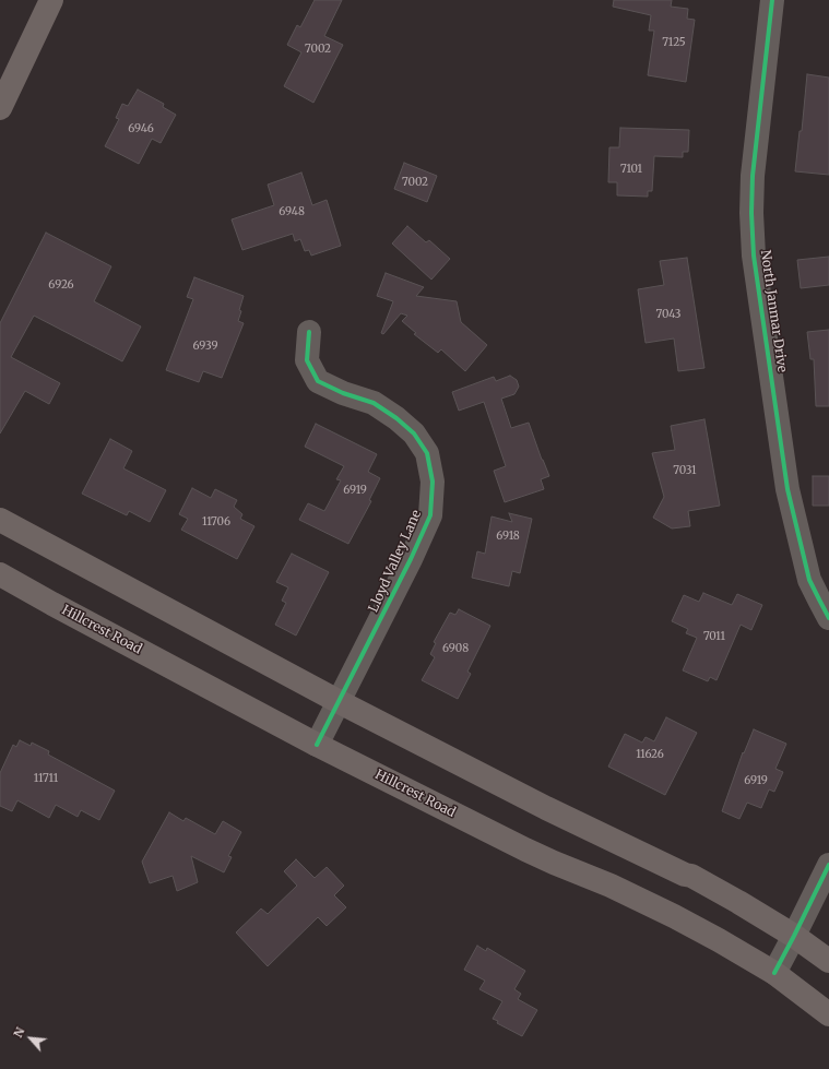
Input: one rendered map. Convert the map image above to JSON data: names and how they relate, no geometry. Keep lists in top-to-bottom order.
{
  "streets": {
    "main road": ["Hillcrest Road"],
    "street": ["North Janmar Drive", "Lloyd Valley Lane"]
  },
  "crossings": [
    ["Lloyd Valley Lane", "Hillcrest Road"]
  ],
  "house_numbers": [
    "7125",
    "7002",
    "6946",
    "7101",
    "7002",
    "6948",
    "6926",
    "7043",
    "6939",
    "7031",
    "6919",
    "11706",
    "6918",
    "7011",
    "6908",
    "11626",
    "11711",
    "6919"
  ],
  "north": "top left"
}
